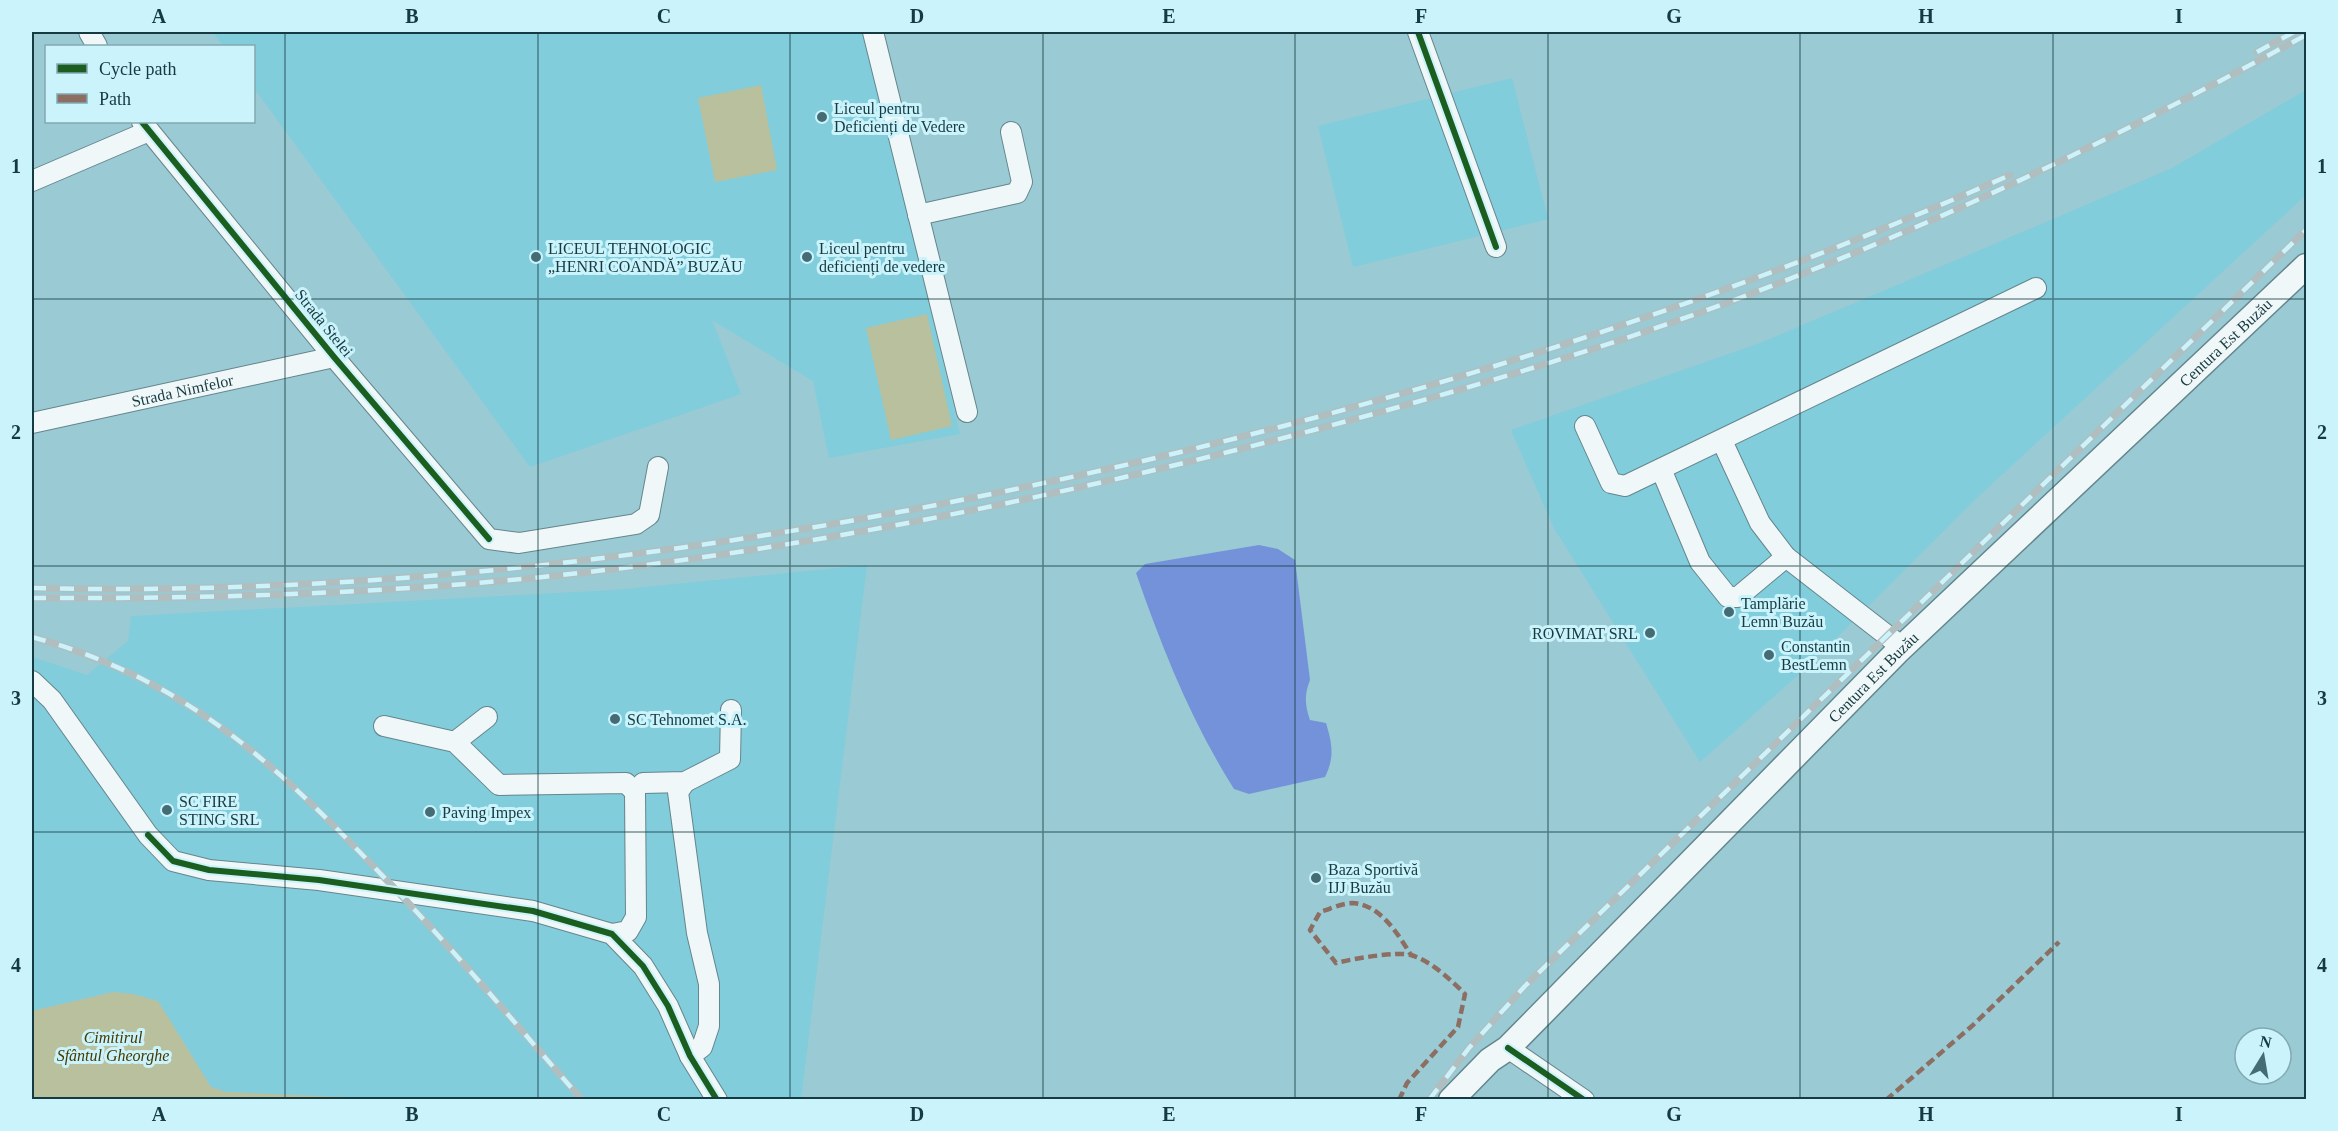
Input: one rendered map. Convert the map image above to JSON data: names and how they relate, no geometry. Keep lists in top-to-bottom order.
{
  "streets": {
    "main road": ["Centura Est Buzău"],
    "street": ["Strada Stelei", "Strada Nimfelor"]
  },
  "crossings": [
    ["Strada Stelei", "Strada Nimfelor"]
  ],
  "parks": ["Cimitirul Sfântul Gheorghe"],
  "places": [
    "Liceul pentru Deficienți de Vedere",
    "LICEUL TEHNOLOGIC „HENRI COANDĂ” BUZĂU",
    "Liceul pentru deficienți de vedere",
    "Tamplărie Lemn Buzău",
    "ROVIMAT SRL",
    "Constantin BestLemn",
    "SC Tehnomet S.A.",
    "SC FIRE STING SRL",
    "Paving Impex",
    "Baza Sportivă IJJ Buzău"
  ],
  "legend": ["Cycle path", "Path"],
  "north": "top",
  "grid": {
    "columns": [
      "A",
      "B",
      "C",
      "D",
      "E",
      "F",
      "G",
      "H",
      "I"
    ],
    "rows": [
      "1",
      "2",
      "3",
      "4"
    ]
  }
}
